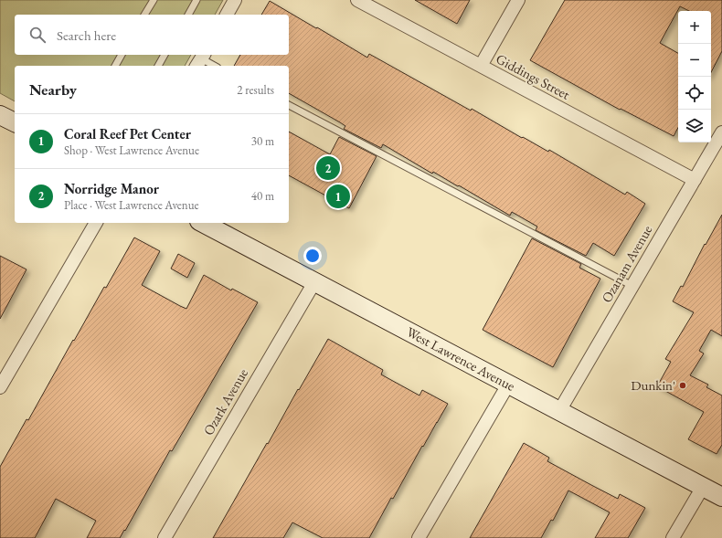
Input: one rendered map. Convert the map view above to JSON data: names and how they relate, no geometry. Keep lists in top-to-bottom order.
{
  "streets": {
    "main road": ["West Lawrence Avenue"],
    "street": ["Giddings Street", "Ozanam Avenue", "Ozark Avenue"]
  },
  "crossings": [
    ["Giddings Street", "Ozanam Avenue"],
    ["Ozanam Avenue", "West Lawrence Avenue"],
    ["West Lawrence Avenue", "Ozark Avenue"]
  ],
  "places": ["Dunkin'"],
  "page": {
    "map_buttons": ["+", "−"],
    "search": "Search here",
    "heading": ["Nearby", "2 results"],
    "list": [
      {
        "mark": "1",
        "name": "Coral Reef Pet Center",
        "note": "Shop · West Lawrence Avenue",
        "value": "30 m"
      },
      {
        "mark": "2",
        "name": "Norridge Manor",
        "note": "Place · West Lawrence Avenue",
        "value": "40 m"
      }
    ],
    "pins": ["2", "1"]
  }
}
